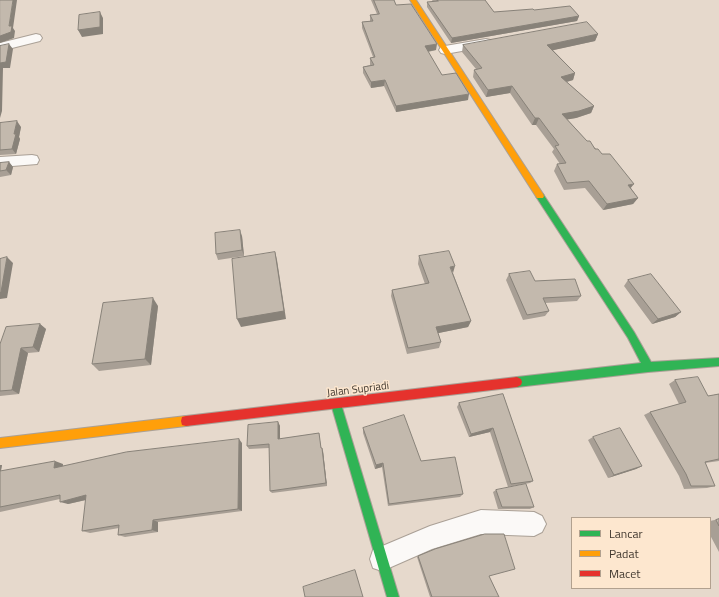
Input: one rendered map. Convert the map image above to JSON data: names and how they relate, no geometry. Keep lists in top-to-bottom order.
{
  "streets": {
    "street": ["Jalan Supriadi"]
  },
  "legend": ["Lancar", "Padat", "Macet"]
}
